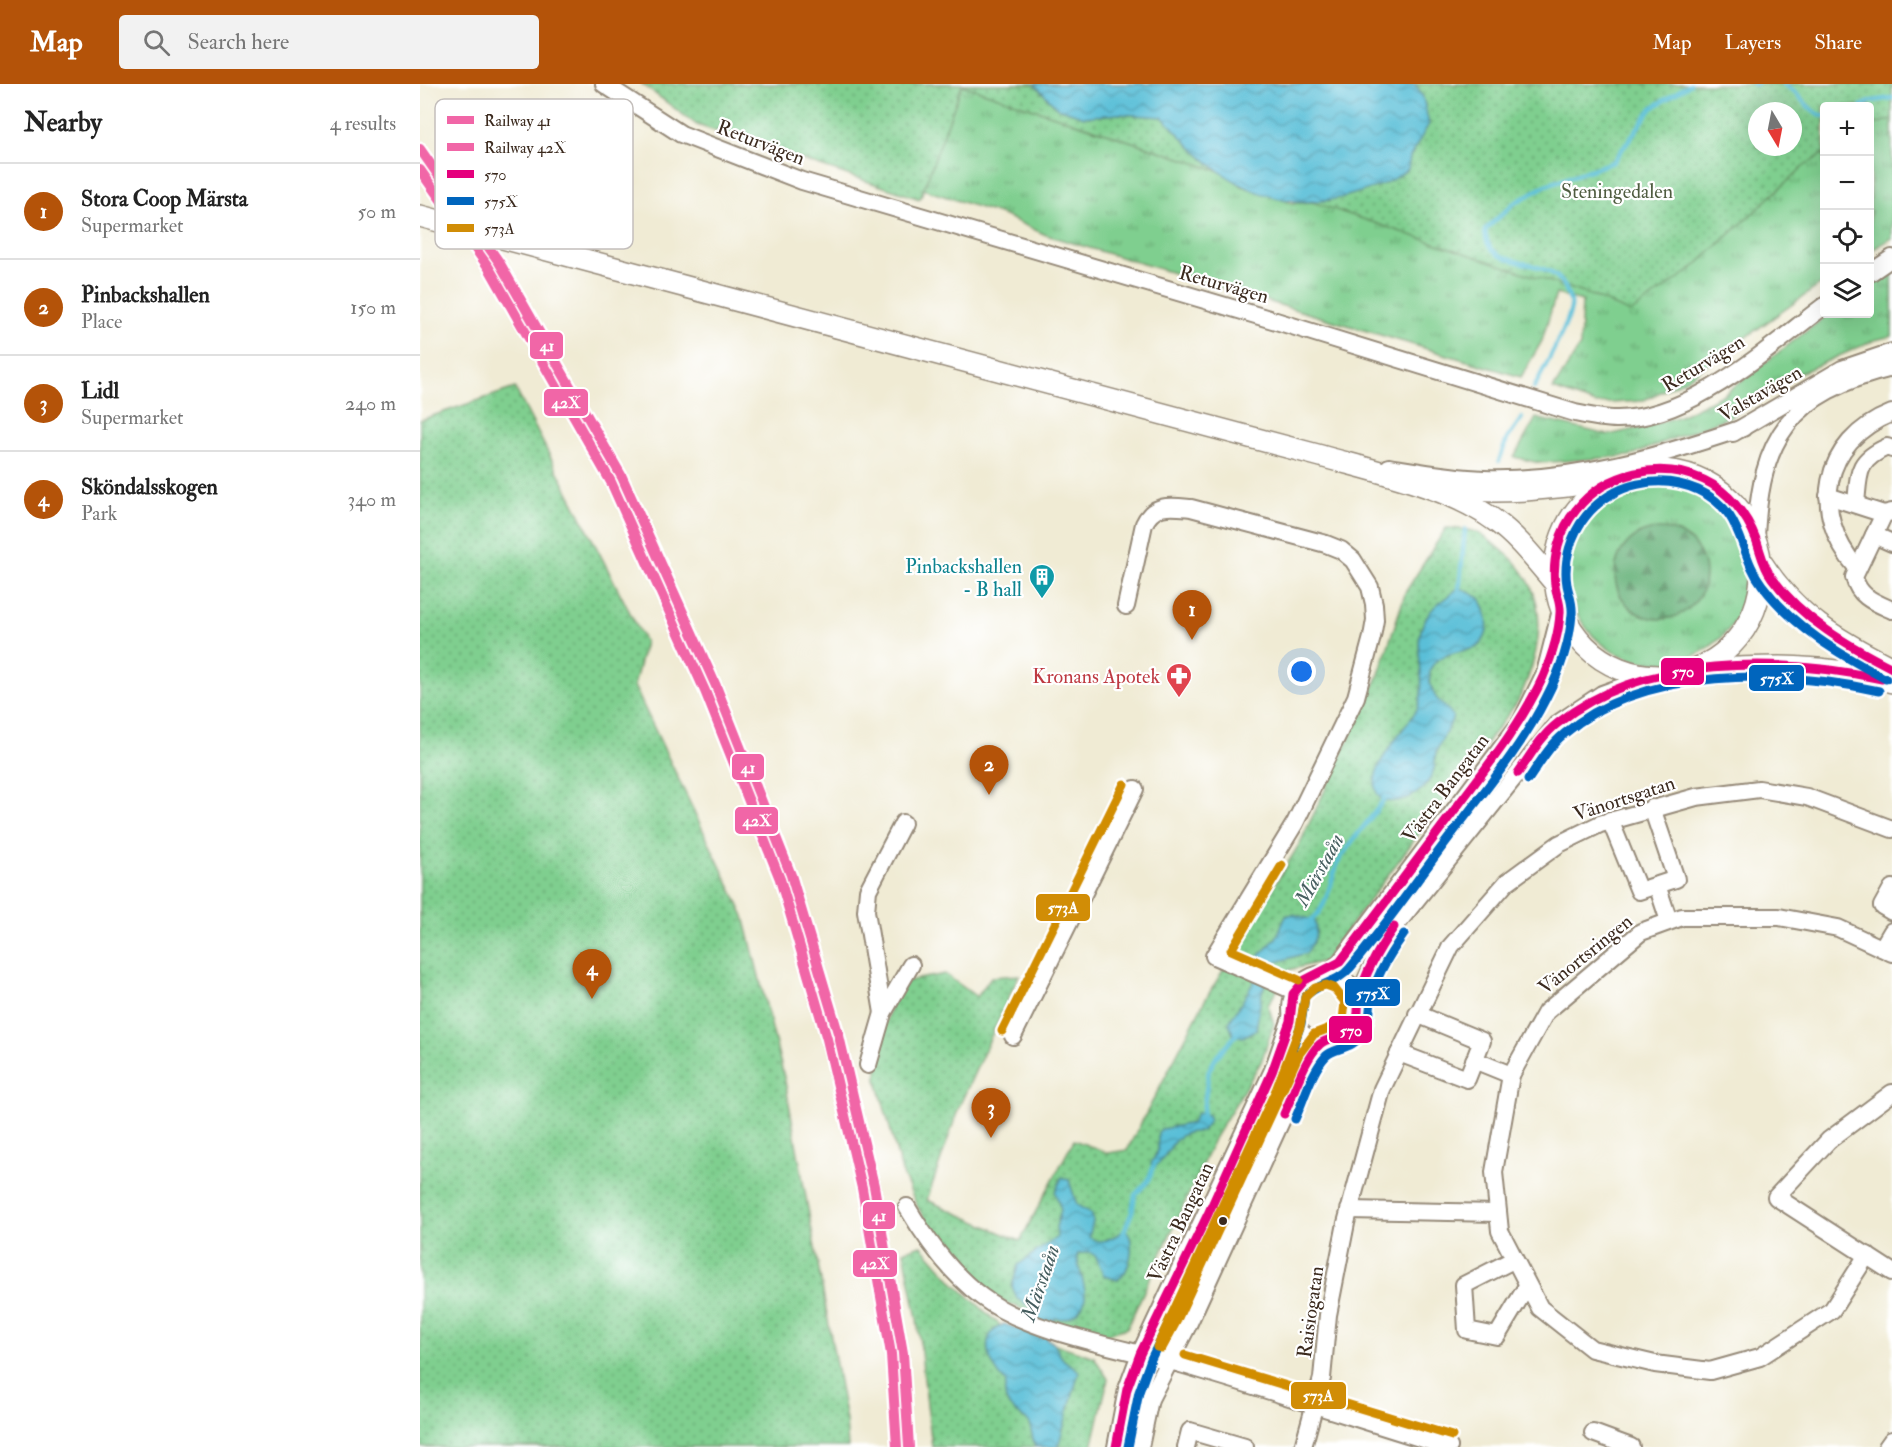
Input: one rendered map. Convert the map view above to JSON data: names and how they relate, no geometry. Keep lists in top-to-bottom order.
{
  "streets": {
    "street": [
      "Returvägen",
      "Valstavägen",
      "Västra Bangatan",
      "Vänortsgatan",
      "Vänortsringen",
      "Raisiogatan"
    ]
  },
  "crossings": [
    ["Valstavägen", "Västra Bangatan"],
    ["Vänortsgatan", "Raisiogatan"]
  ],
  "water": ["Märstaån"],
  "parks": ["Steningedalen"],
  "places": {
    "building": ["Pinbackshallen - B hall"],
    "pharmacy": ["Kronans Apotek"]
  },
  "lines": [
    "rail line 41",
    "rail line 42X",
    "transit line 570",
    "transit line 575X",
    "transit line 573A"
  ],
  "legend": [
    "Railway 41",
    "Railway 42X",
    "570",
    "575X",
    "573A"
  ],
  "north": "bottom",
  "page": {
    "header": "Map",
    "search": "Search here",
    "nav": ["Map", "Layers", "Share"],
    "heading": ["Nearby", "4 results"],
    "map_buttons": ["+", "−"],
    "list": [
      {
        "mark": "1",
        "name": "Stora Coop Märsta",
        "note": "Supermarket",
        "value": "50 m"
      },
      {
        "mark": "2",
        "name": "Pinbackshallen",
        "note": "Place",
        "value": "150 m"
      },
      {
        "mark": "3",
        "name": "Lidl",
        "note": "Supermarket",
        "value": "240 m"
      },
      {
        "mark": "4",
        "name": "Sköndalsskogen",
        "note": "Park",
        "value": "340 m"
      }
    ],
    "pins": [
      "1",
      "2",
      "4",
      "3"
    ]
  }
}
